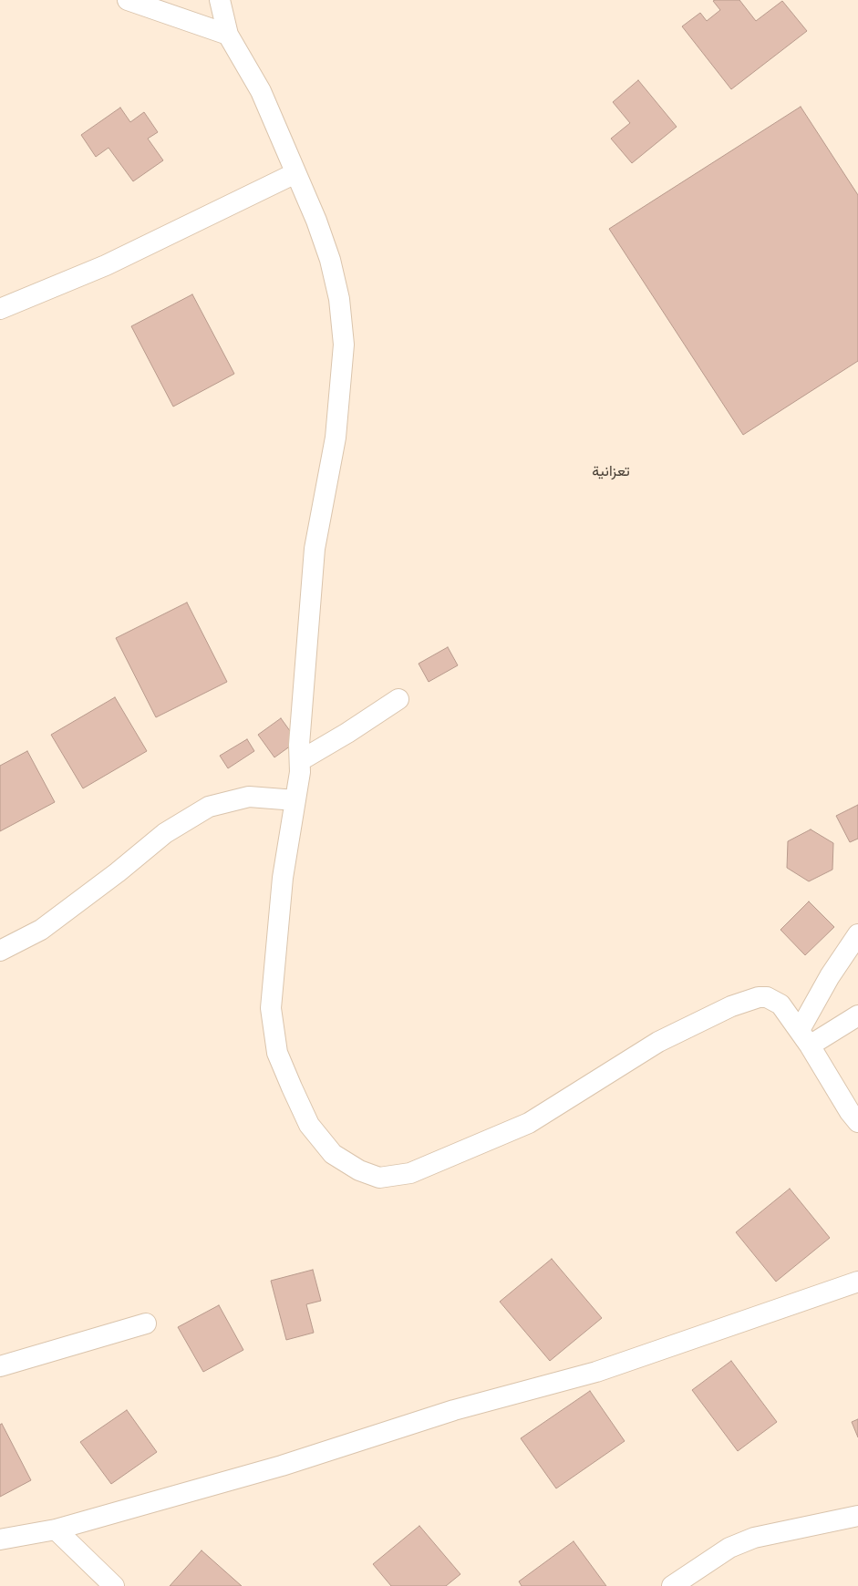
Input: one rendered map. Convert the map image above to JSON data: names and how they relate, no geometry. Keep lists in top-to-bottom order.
{
  "districts": ["تعزانية"]
}
